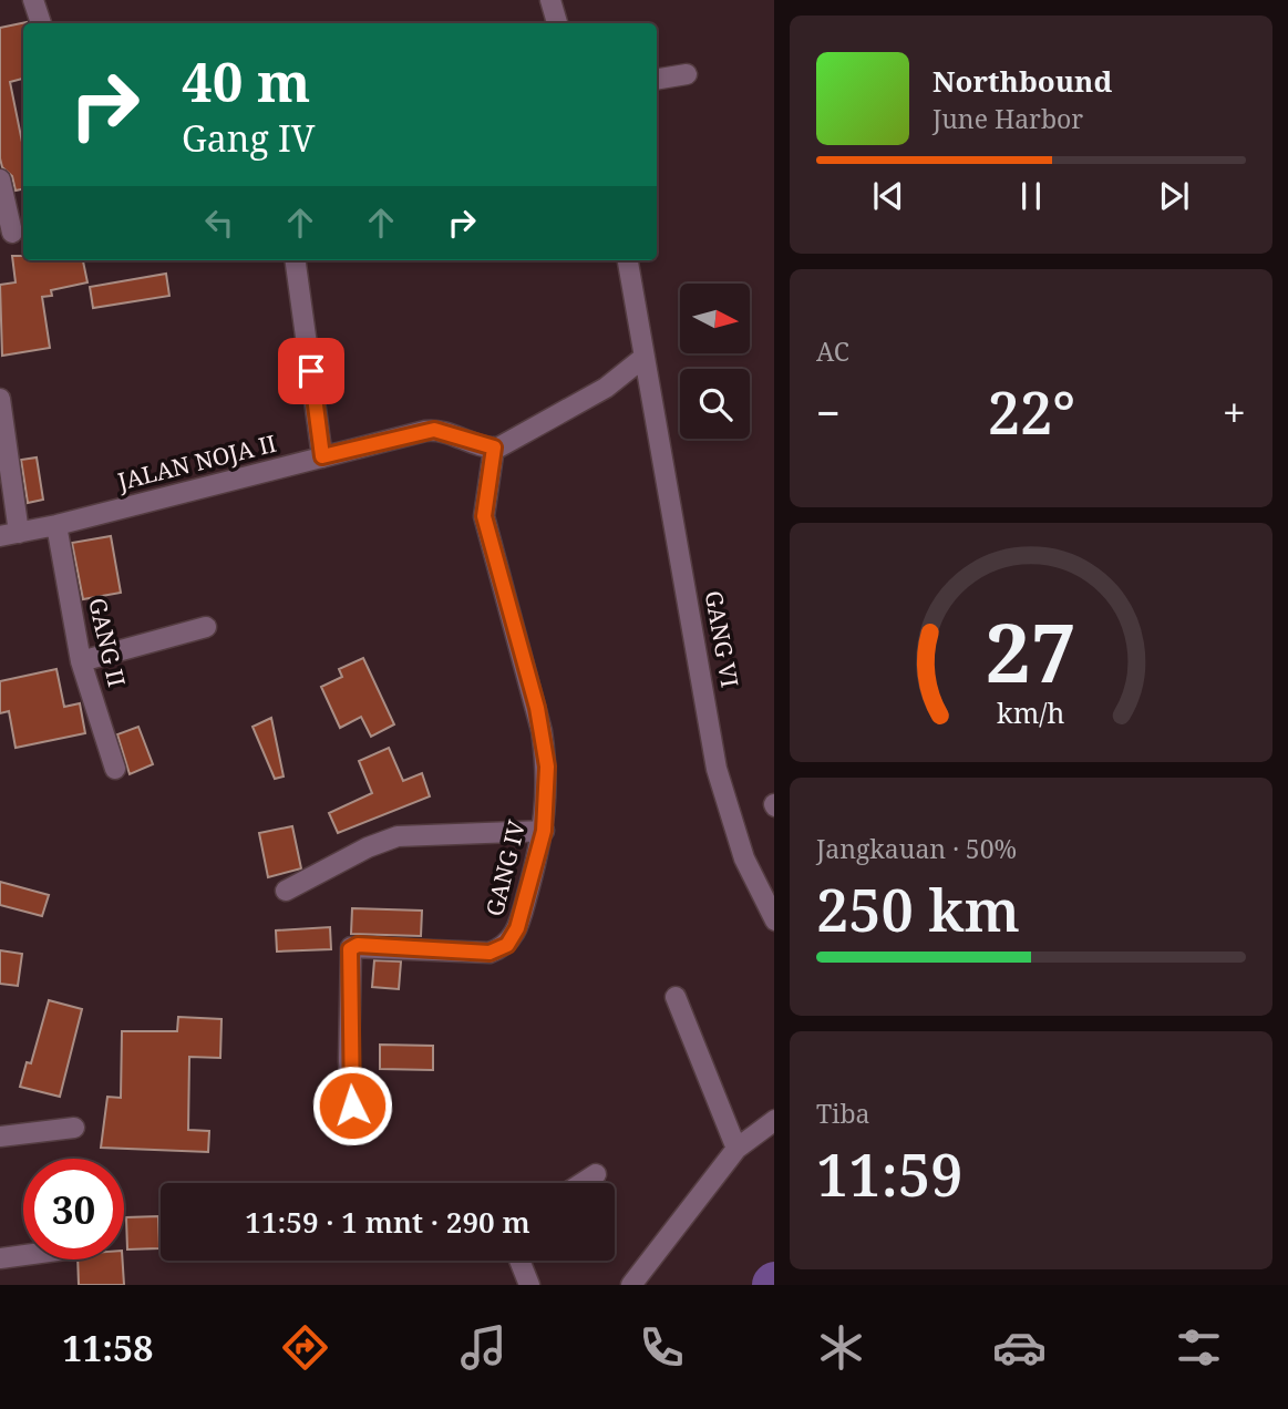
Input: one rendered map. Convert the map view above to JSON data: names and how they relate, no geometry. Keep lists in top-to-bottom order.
{
  "streets": {
    "street": [
      "JALAN NOJA II",
      "GANG VI",
      "GANG II",
      "GANG IV"
    ]
  },
  "crossings": [
    ["JALAN NOJA II", "GANG II"],
    ["JALAN NOJA II", "GANG IV"]
  ],
  "north": "right",
  "page": {
    "turn": ["40 m", "Gang IV"],
    "song": ["Northbound", "June Harbor"],
    "tile": [
      "AC",
      ["Jangkauan · 50%", "250 km"],
      ["Tiba", "11:59"]
    ],
    "heat": ["−", "22°", "+"],
    "limit": "30",
    "trip": "11:59 · 1 mnt · 290 m",
    "tabs": "11:58",
    "gauge": ["27", "km/h"]
  }
}
